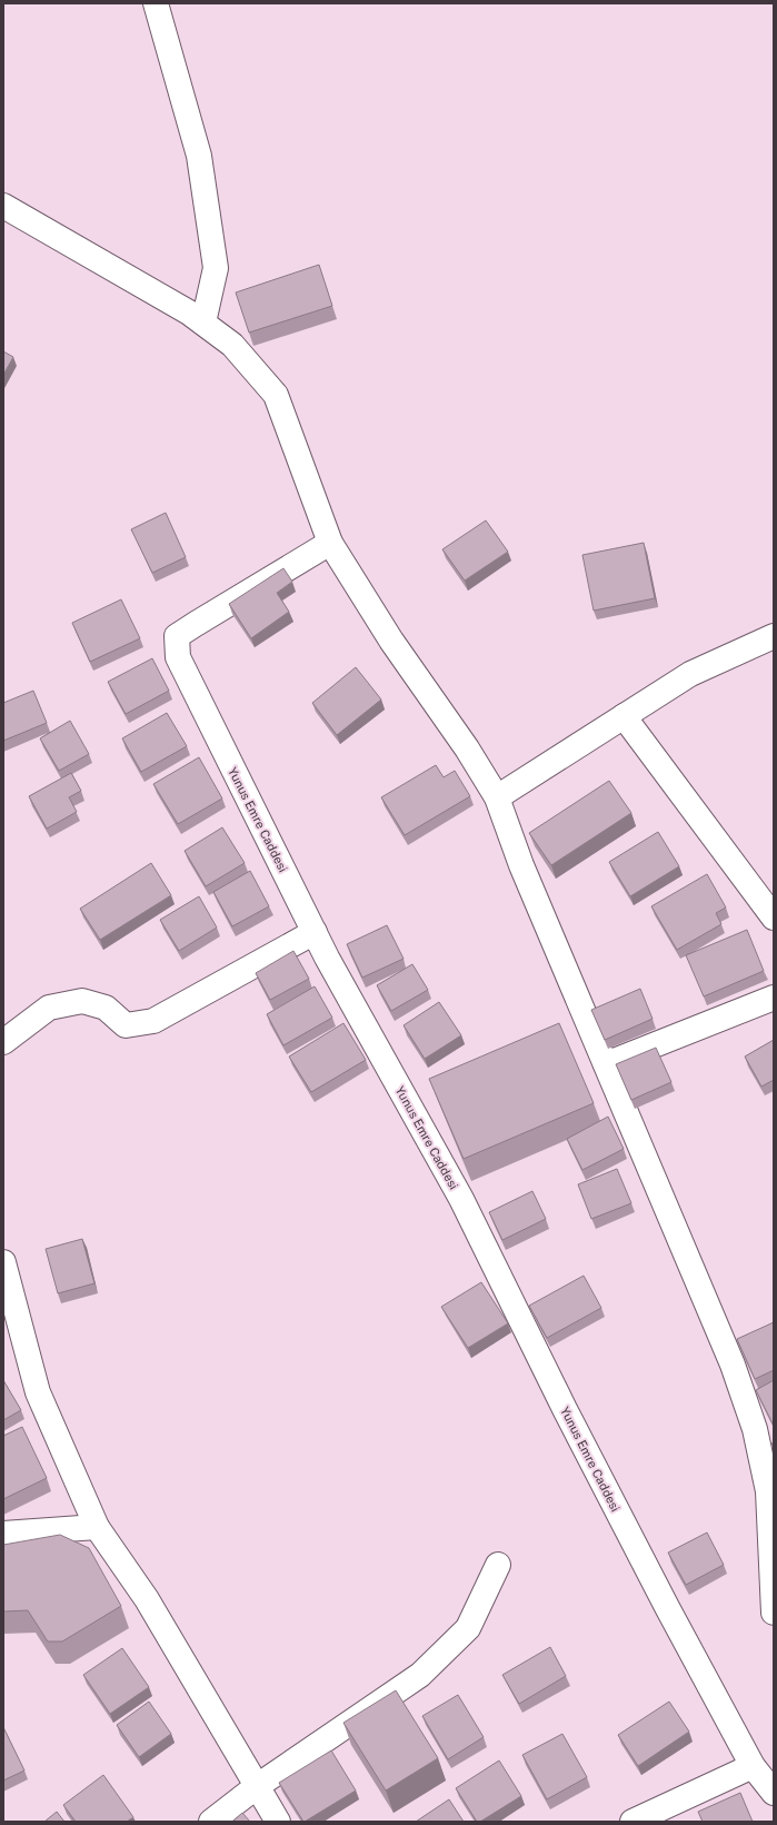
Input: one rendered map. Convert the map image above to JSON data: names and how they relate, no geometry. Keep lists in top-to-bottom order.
{
  "streets": {
    "street": ["Yunus Emre Caddesi"]
  }
}
